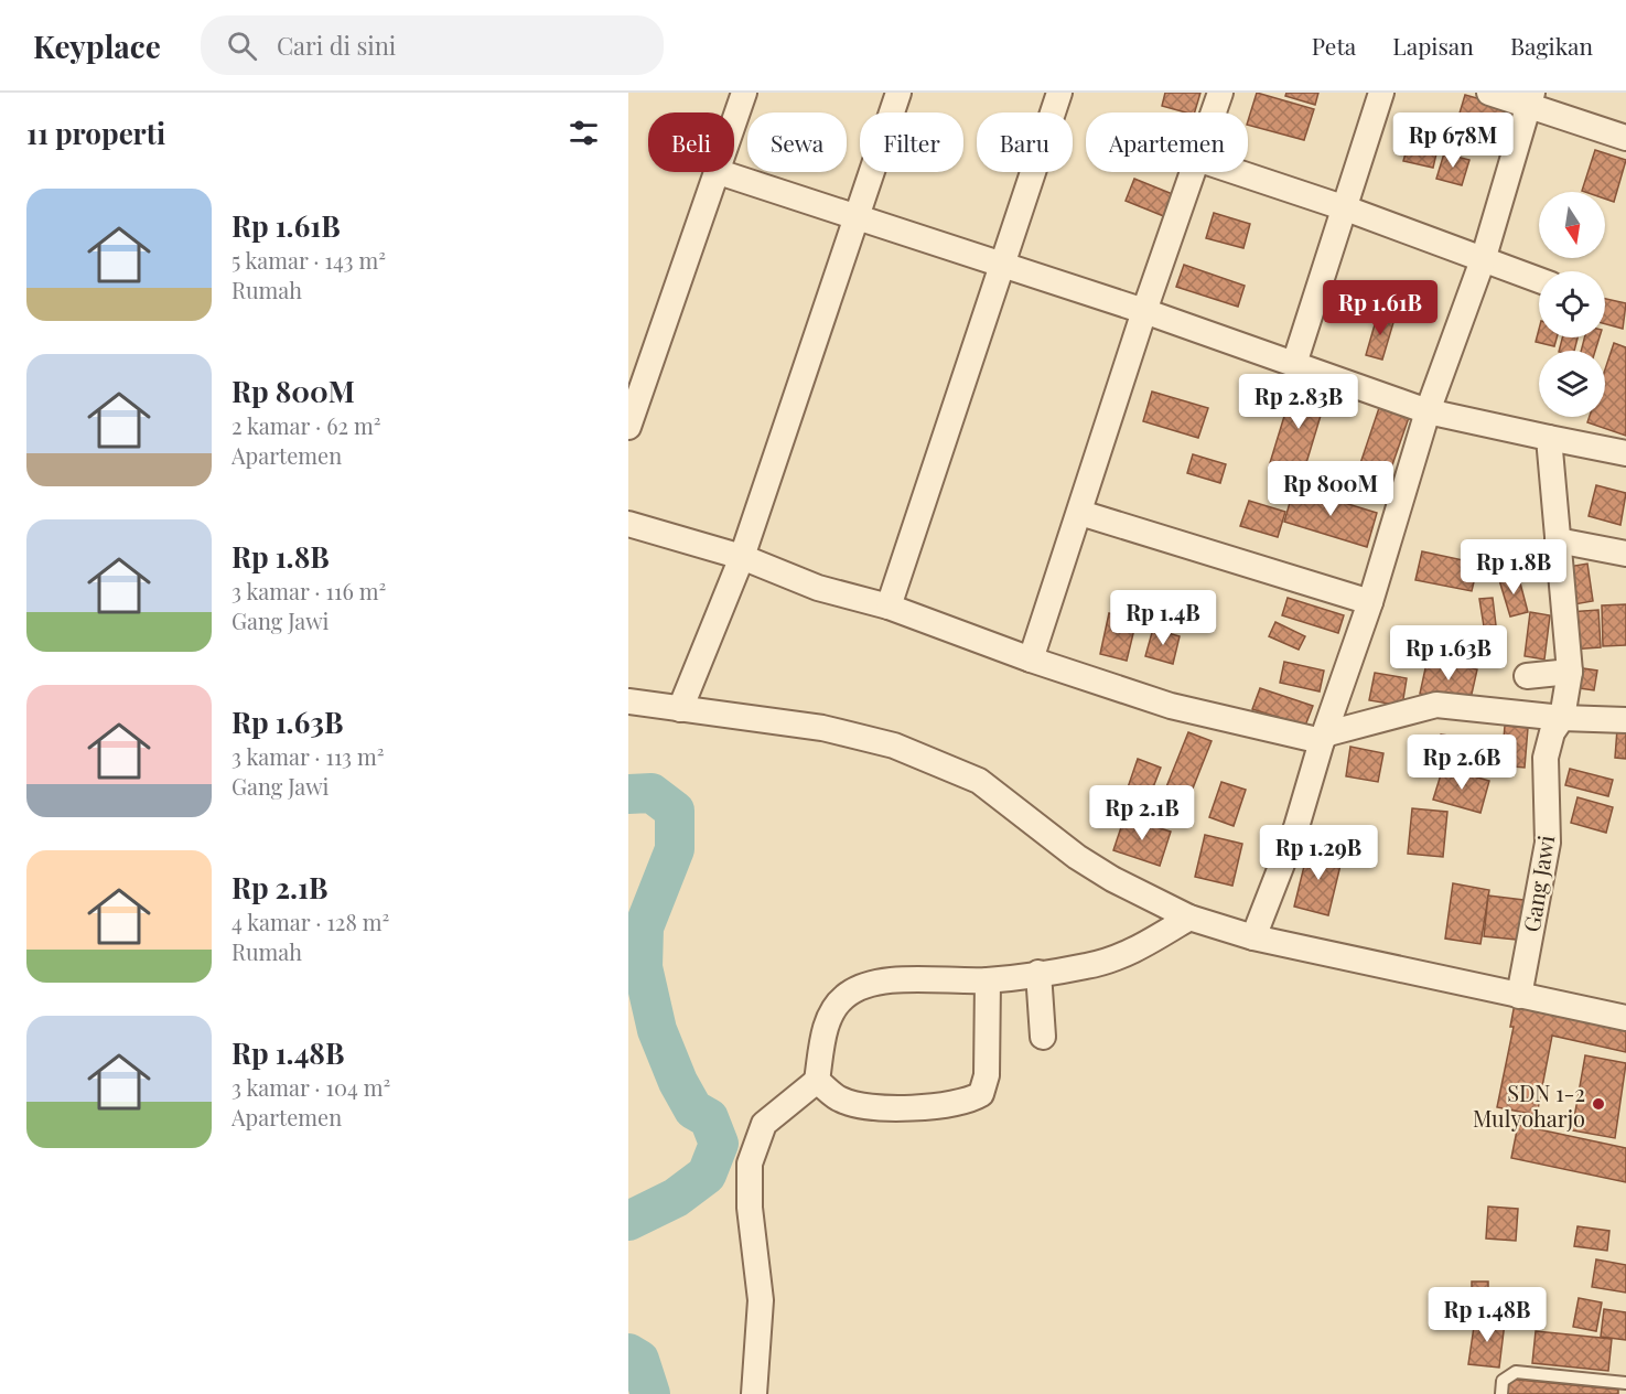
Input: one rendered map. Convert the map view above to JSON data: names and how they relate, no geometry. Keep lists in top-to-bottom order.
{
  "streets": {
    "street": ["Gang Jawi"]
  },
  "places": ["SDN 1-2 Mulyoharjo"],
  "north": "bottom",
  "page": {
    "header": "Keyplace",
    "search": "Cari di sini",
    "nav": ["Peta", "Lapisan", "Bagikan"],
    "heading": "11 properti",
    "price": [
      "Rp 678M",
      "Rp 1.61B",
      "Rp 2.83B",
      "Rp 800M",
      "Rp 1.8B",
      "Rp 1.4B",
      "Rp 1.63B",
      "Rp 2.6B",
      "Rp 2.1B",
      "Rp 1.29B",
      "Rp 1.48B"
    ],
    "chip": [
      "Beli",
      "Sewa",
      "Filter",
      "Baru",
      "Apartemen"
    ],
    "list": [
      {
        "name": "Rp 1.61B",
        "note": "5 kamar · 143 m² · Rumah"
      },
      {
        "name": "Rp 800M",
        "note": "2 kamar · 62 m² · Apartemen"
      },
      {
        "name": "Rp 1.8B",
        "note": "3 kamar · 116 m² · Gang Jawi"
      },
      {
        "name": "Rp 1.63B",
        "note": "3 kamar · 113 m² · Gang Jawi"
      },
      {
        "name": "Rp 2.1B",
        "note": "4 kamar · 128 m² · Rumah"
      },
      {
        "name": "Rp 1.48B",
        "note": "3 kamar · 104 m² · Apartemen"
      }
    ]
  }
}
